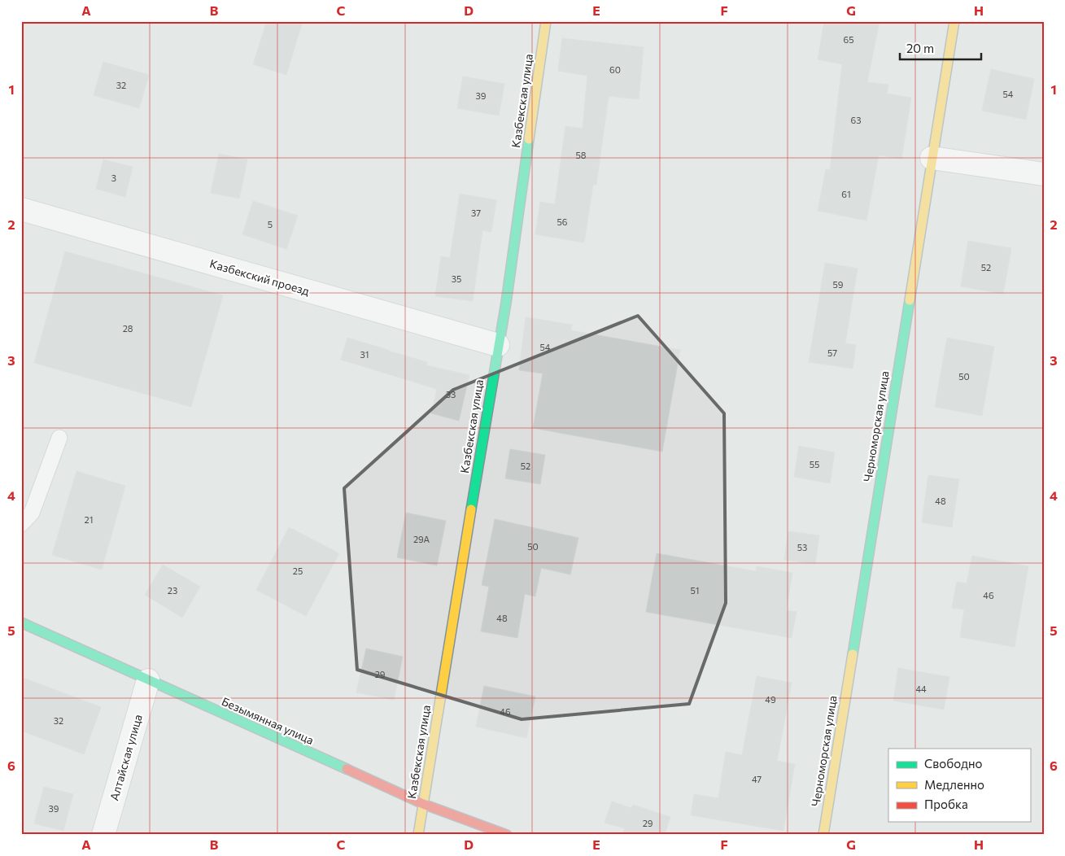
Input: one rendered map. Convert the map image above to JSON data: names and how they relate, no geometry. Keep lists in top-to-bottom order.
{
  "streets": {
    "street": [
      "Казбекская улица",
      "Казбекский проезд",
      "Черноморская улица",
      "Безымянная улица",
      "Алтайская улица"
    ]
  },
  "crossings": [
    ["Казбекская улица", "Казбекский проезд"],
    ["Казбекская улица", "Безымянная улица"],
    ["Безымянная улица", "Алтайская улица"]
  ],
  "house_numbers": [
    "65",
    "60",
    "32",
    "54",
    "39",
    "63",
    "58",
    "3",
    "61",
    "37",
    "56",
    "5",
    "52",
    "35",
    "59",
    "28",
    "54",
    "57",
    "31",
    "50",
    "33",
    "55",
    "52",
    "48",
    "21",
    "29А",
    "50",
    "53",
    "25",
    "23",
    "51",
    "46",
    "48",
    "29",
    "44",
    "49",
    "46",
    "32",
    "47",
    "39",
    "29"
  ],
  "legend": ["Свободно", "Медленно", "Пробка"],
  "scale_bar": "20 m",
  "grid": {
    "columns": [
      "A",
      "B",
      "C",
      "D",
      "E",
      "F",
      "G",
      "H"
    ],
    "rows": [
      "1",
      "2",
      "3",
      "4",
      "5",
      "6"
    ]
  }
}
